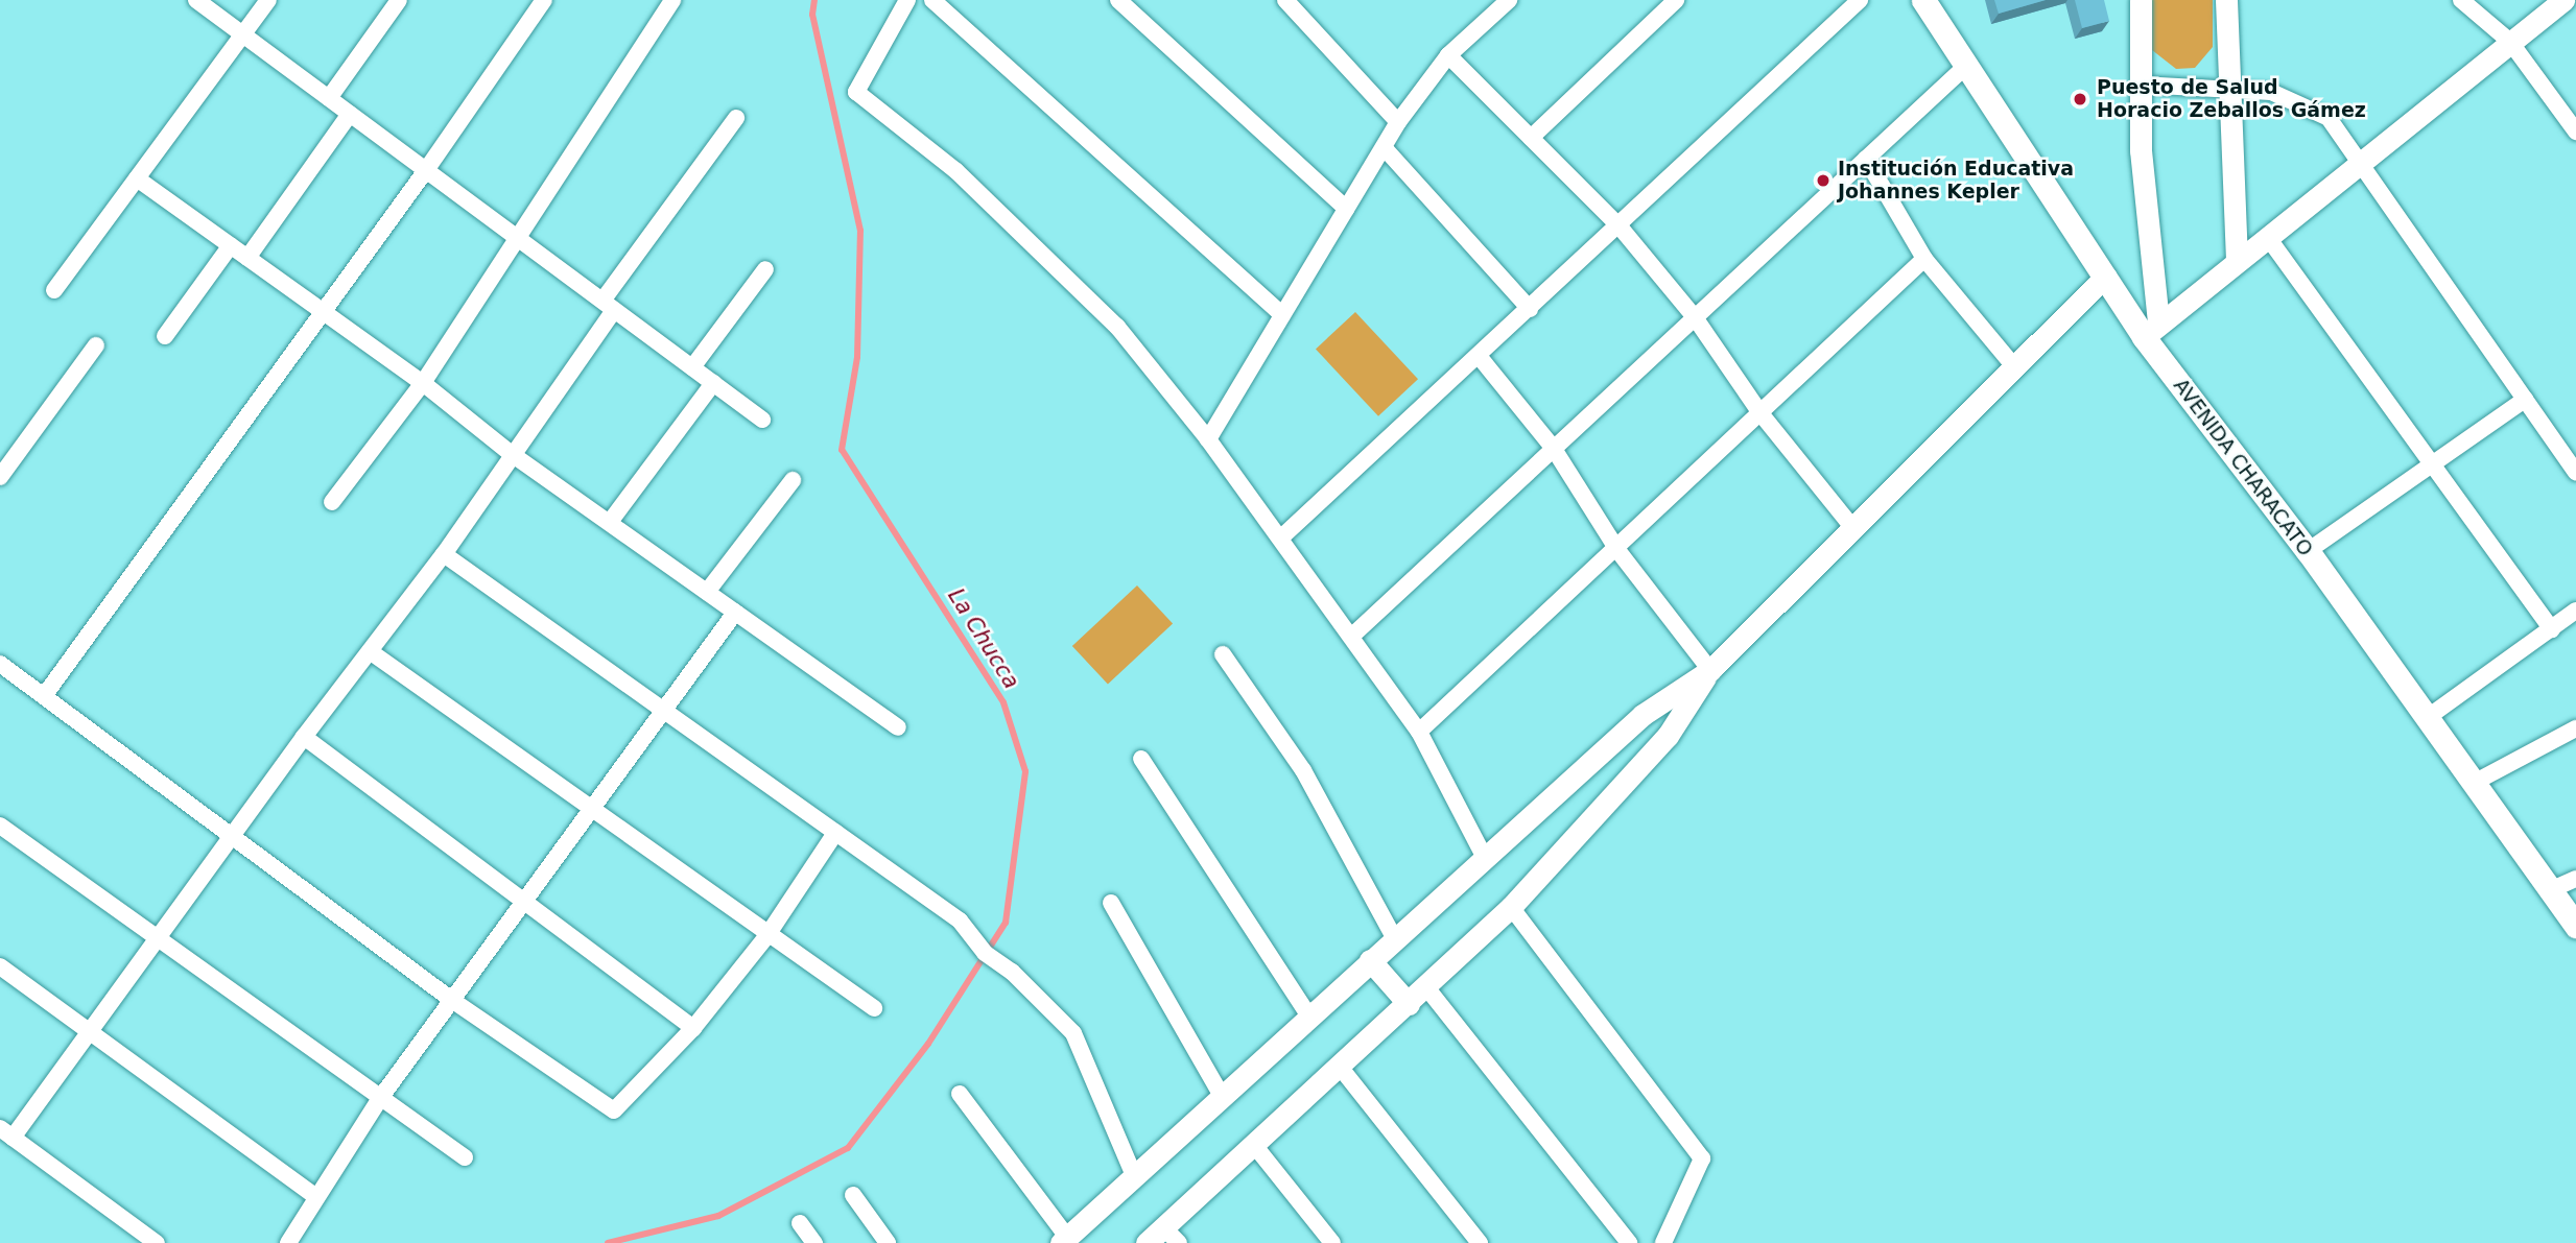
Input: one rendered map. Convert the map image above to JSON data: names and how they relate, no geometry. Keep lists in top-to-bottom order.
{
  "streets": {
    "main road": ["AVENIDA CHARACATO"]
  },
  "water": ["La Chucca"],
  "places": ["Puesto de Salud Horacio Zeballos Gámez", "Institución Educativa Johannes Kepler"]
}
